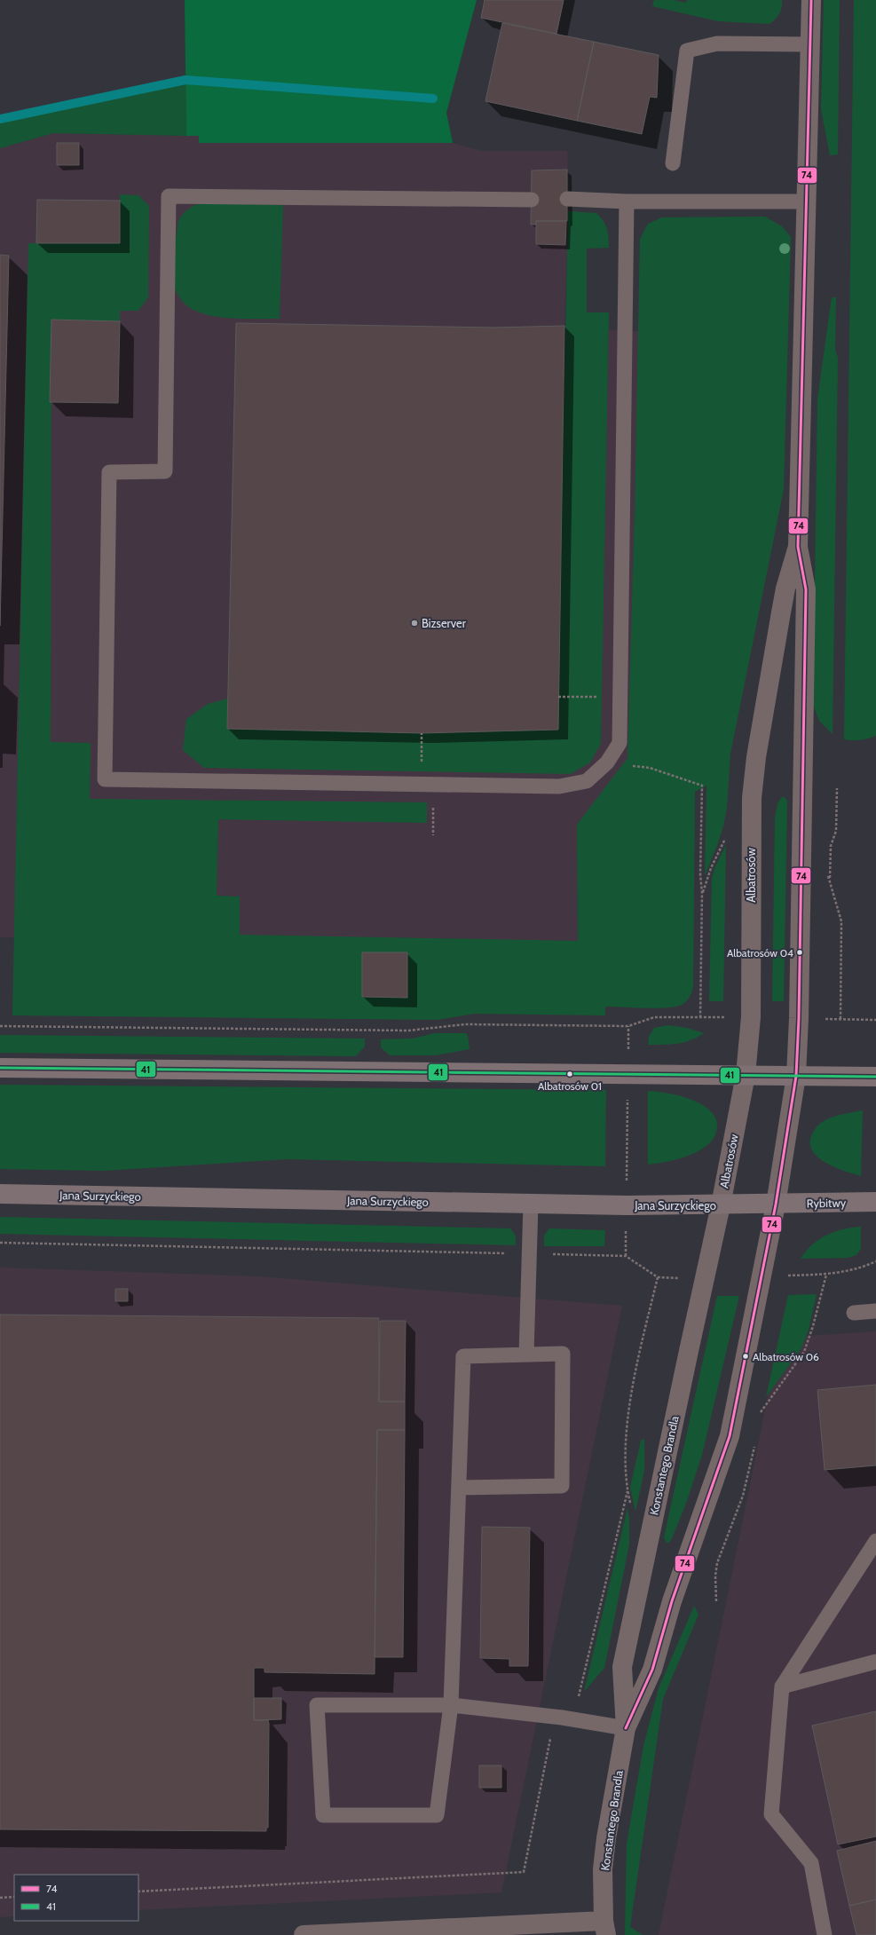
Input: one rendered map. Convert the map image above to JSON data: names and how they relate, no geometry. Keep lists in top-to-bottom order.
{
  "streets": {
    "main road": ["Jana Surzyckiego", "Rybitwy"],
    "street": ["Albatrosów", "Konstantego Brandla"]
  },
  "crossings": [
    ["Albatrosów", "Jana Surzyckiego"],
    ["Albatrosów", "Rybitwy"],
    ["Albatrosów", "Konstantego Brandla"],
    ["Jana Surzyckiego", "Rybitwy"],
    ["Jana Surzyckiego", "Konstantego Brandla"],
    ["Rybitwy", "Konstantego Brandla"]
  ],
  "places": [
    "Bizserver",
    "Albatrosów 04",
    "Albatrosów 01",
    "Albatrosów 06"
  ],
  "lines": ["transit line 74", "transit line 41"],
  "legend": ["74", "41"]
}
